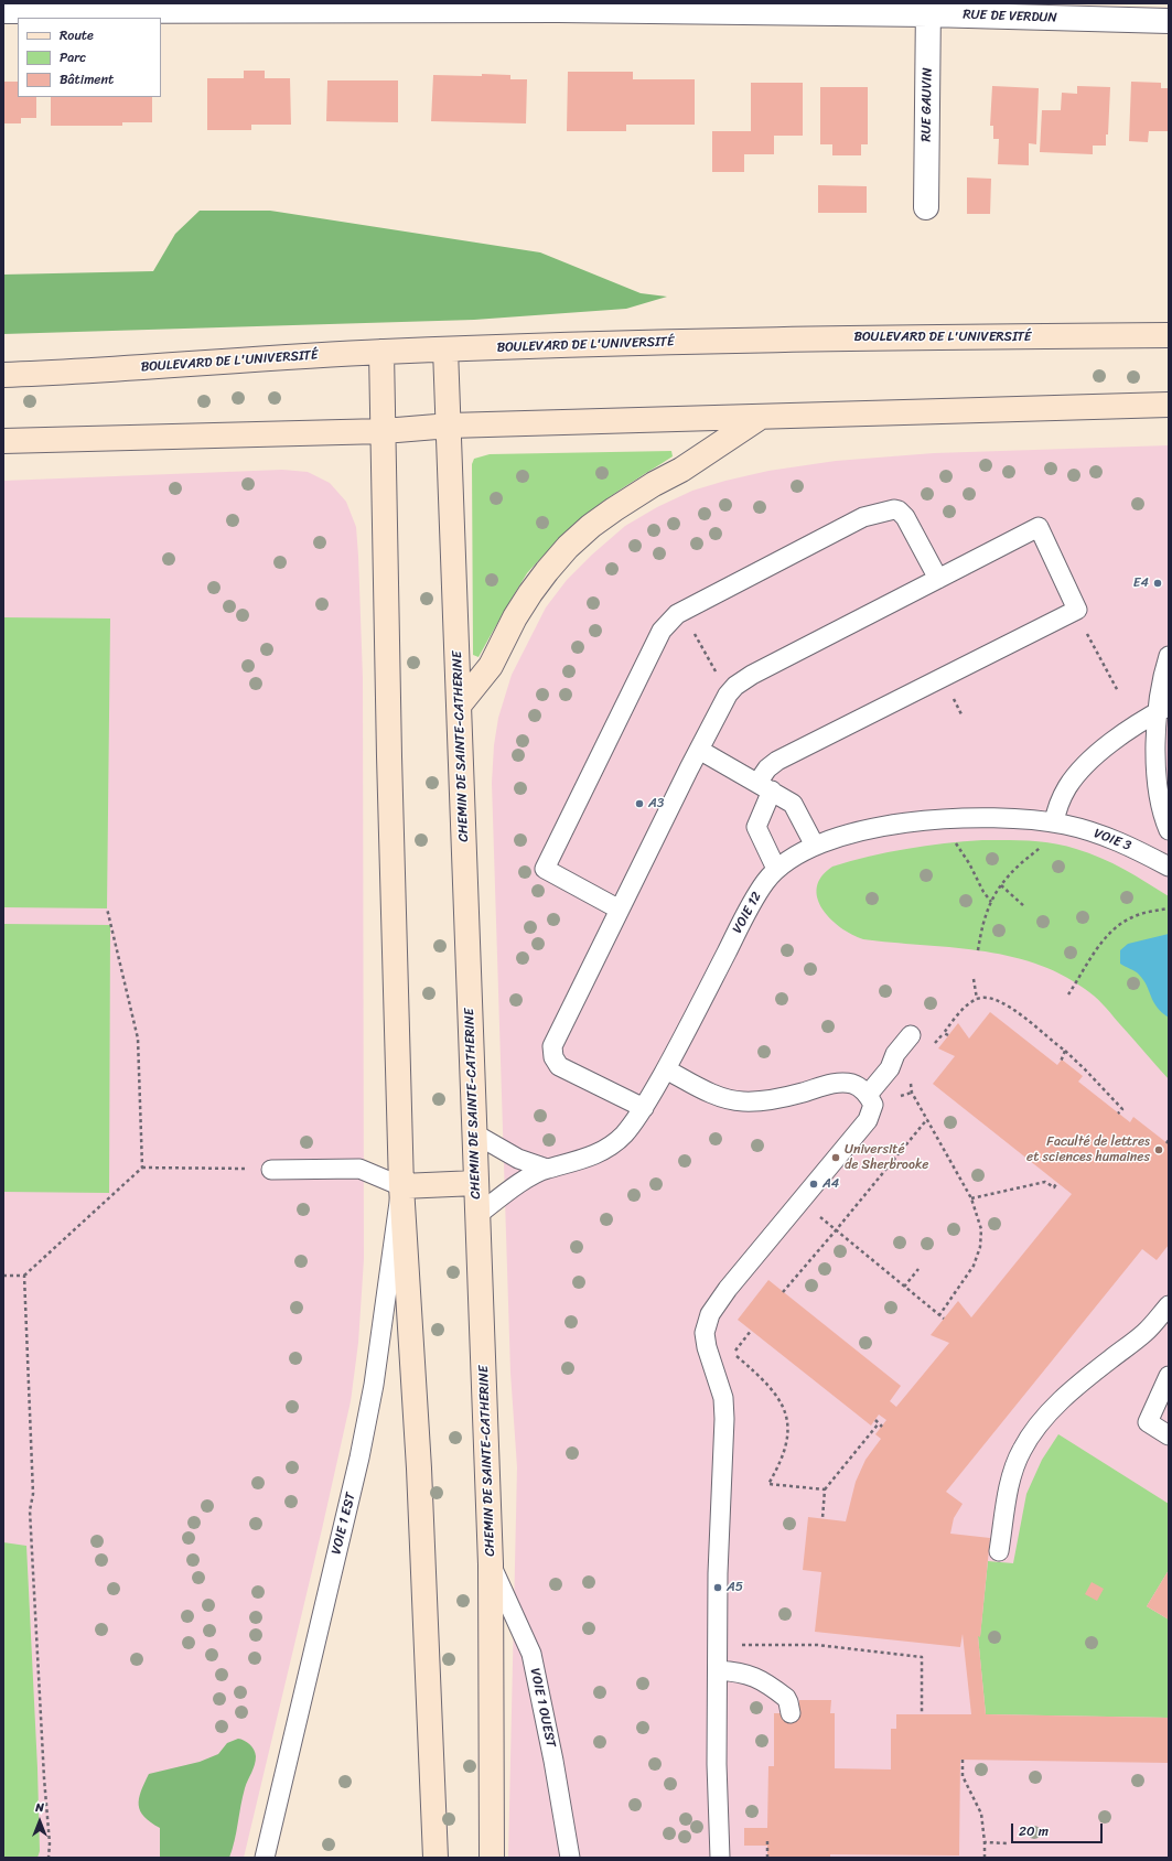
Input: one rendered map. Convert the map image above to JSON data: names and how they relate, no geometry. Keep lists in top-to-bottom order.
{
  "streets": {
    "main road": ["BOULEVARD DE L'UNIVERSITÉ", "CHEMIN DE SAINTE-CATHERINE"],
    "street": ["RUE DE VERDUN", "RUE GAUVIN"],
    "lane": [
      "VOIE 3",
      "VOIE 12",
      "VOIE 1 EST",
      "VOIE 1 OUEST"
    ]
  },
  "crossings": [
    ["RUE DE VERDUN", "RUE GAUVIN"],
    ["BOULEVARD DE L'UNIVERSITÉ", "CHEMIN DE SAINTE-CATHERINE"],
    ["CHEMIN DE SAINTE-CATHERINE", "VOIE 12"],
    ["CHEMIN DE SAINTE-CATHERINE", "VOIE 1 OUEST"],
    ["VOIE 3", "VOIE 12"]
  ],
  "places": [
    "E4",
    "A3",
    "Faculté de lettres et sciences humaines",
    "Université de Sherbrooke",
    "A4",
    "A5"
  ],
  "legend": ["Route", "Parc", "Bâtiment"],
  "scale_bar": "20 m",
  "north": "top"
}
